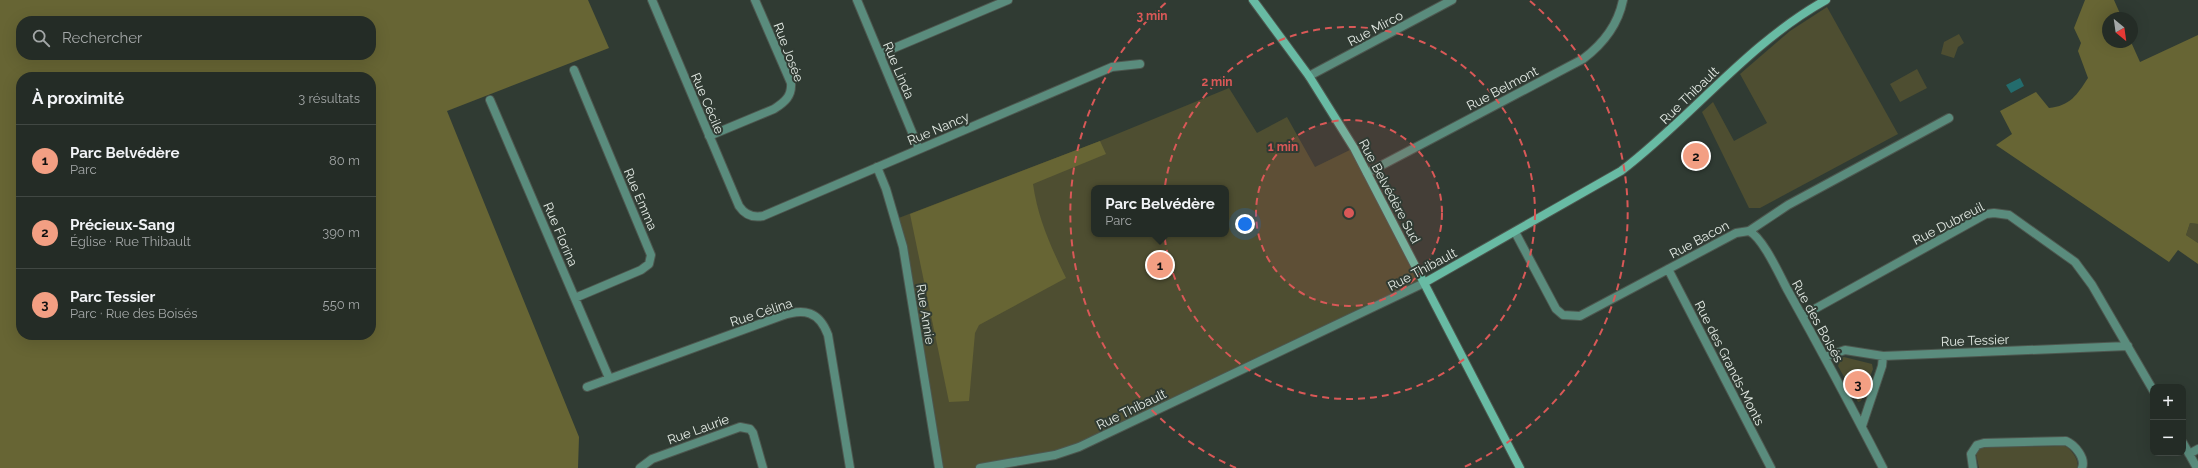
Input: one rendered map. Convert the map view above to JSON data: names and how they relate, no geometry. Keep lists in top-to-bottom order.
{
  "streets": {
    "street": [
      "Rue Mirco",
      "Rue Josée",
      "Rue Linda",
      "Rue Belmont",
      "Rue Thibault",
      "Rue Cécile",
      "Rue Nancy",
      "Rue Belvédère Sud",
      "Rue Emma",
      "Rue Dubreuil",
      "Rue Florina",
      "Rue Bacon",
      "Rue Célina",
      "Rue Annie",
      "Rue des Boisés",
      "Rue Tessier",
      "Rue des Grands-Monts",
      "Rue Laurie"
    ]
  },
  "crossings": [
    ["Rue Mirco", "Rue Belvédère Sud"],
    ["Rue Josée", "Rue Cécile"],
    ["Rue Linda", "Rue Nancy"],
    ["Rue Belmont", "Rue Belvédère Sud"],
    ["Rue Thibault", "Rue Belvédère Sud"],
    ["Rue Thibault", "Rue Bacon"],
    ["Rue Cécile", "Rue Nancy"],
    ["Rue Nancy", "Rue Annie"],
    ["Rue Emma", "Rue Florina"],
    ["Rue Dubreuil", "Rue des Boisés"],
    ["Rue Dubreuil", "Rue Tessier"],
    ["Rue Florina", "Rue Célina"],
    ["Rue Bacon", "Rue des Boisés"],
    ["Rue Bacon", "Rue des Grands-Monts"],
    ["Rue des Boisés", "Rue Tessier"]
  ],
  "north": "bottom right",
  "page": {
    "search": "Rechercher",
    "heading": ["À proximité", "3 résultats"],
    "list": [
      {
        "mark": "1",
        "name": "Parc Belvédère",
        "note": "Parc",
        "value": "80 m"
      },
      {
        "mark": "2",
        "name": "Précieux-Sang",
        "note": "Église · Rue Thibault",
        "value": "390 m"
      },
      {
        "mark": "3",
        "name": "Parc Tessier",
        "note": "Parc · Rue des Boisés",
        "value": "550 m"
      }
    ],
    "pins": ["2", "1", "3"],
    "popup": ["Parc Belvédère", "Parc"],
    "map_buttons": ["+", "−"]
  },
  "rings": ["3 min", "2 min", "1 min"]
}
